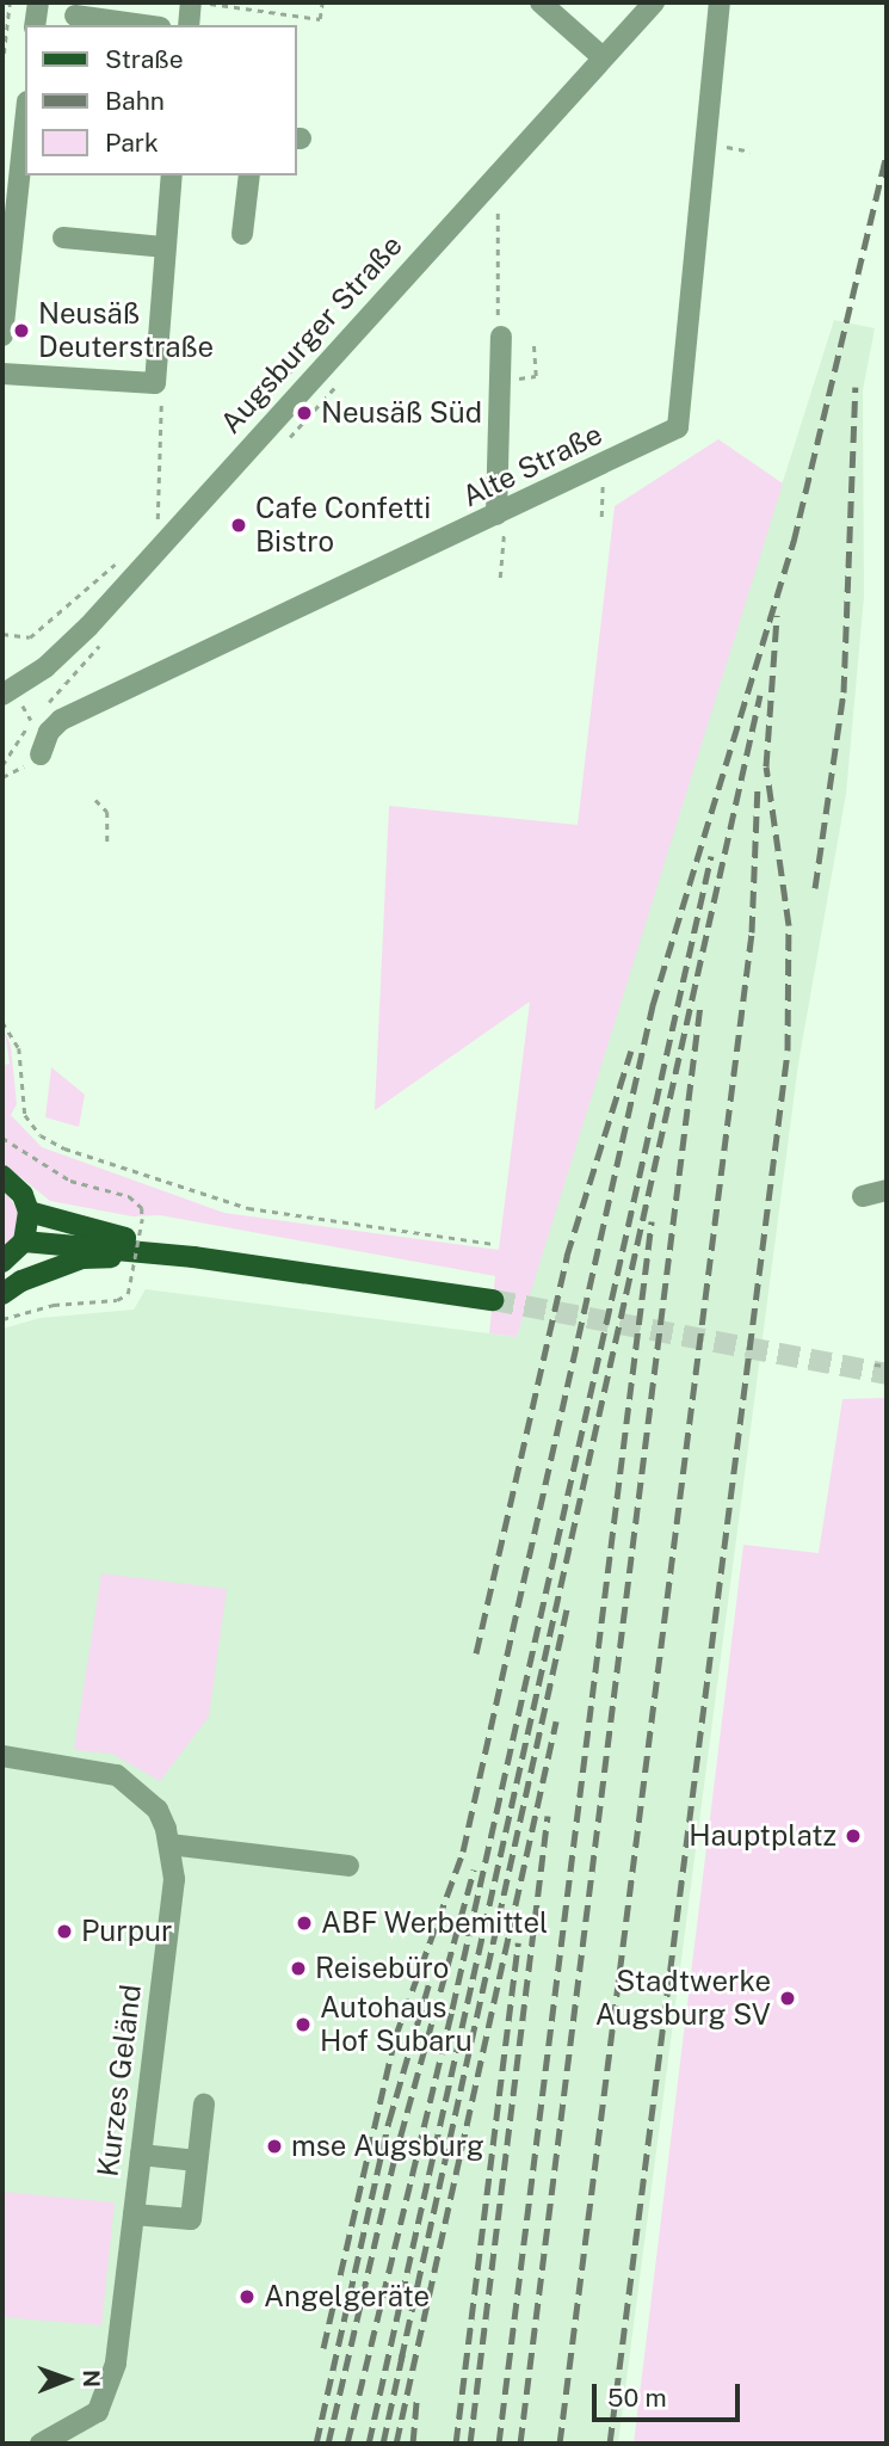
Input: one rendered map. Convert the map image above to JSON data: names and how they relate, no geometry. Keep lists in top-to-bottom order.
{
  "streets": {
    "street": ["Augsburger Straße", "Alte Straße", "Kurzes Geländ"]
  },
  "places": [
    "Neusäß Deuterstraße",
    "Neusäß Süd",
    "Cafe Confetti Bistro",
    "Hauptplatz",
    "ABF Werbemittel",
    "Purpur",
    "Reisebüro",
    "Stadtwerke Augsburg SV",
    "Autohaus Hof Subaru",
    "mse Augsburg",
    "Angelgeräte"
  ],
  "legend": ["Straße", "Bahn", "Park"],
  "scale_bar": "50 m",
  "north": "right"
}
